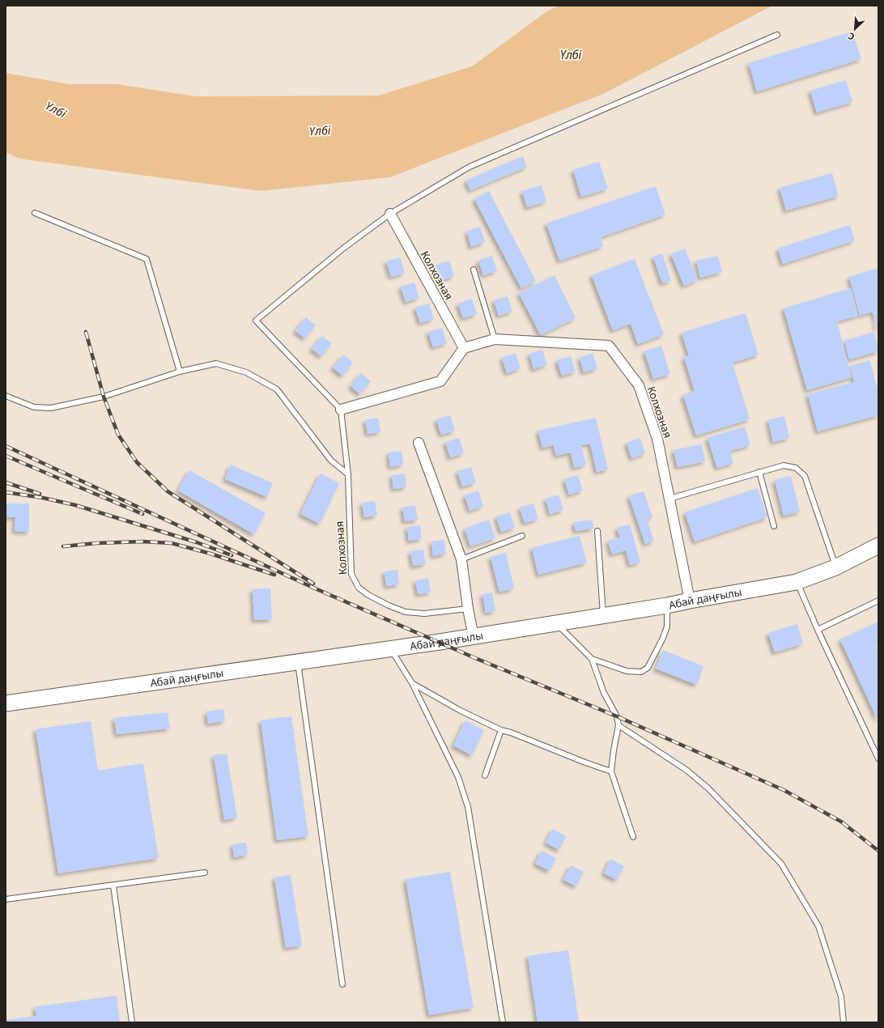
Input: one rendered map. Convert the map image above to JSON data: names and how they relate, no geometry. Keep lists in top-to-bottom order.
{
  "streets": {
    "main road": ["Абай даңғылы"],
    "street": ["Колхозная"]
  },
  "crossings": [
    ["Колхозная", "Абай даңғылы"]
  ],
  "water": ["Үлбі"],
  "north": "bottom left"
}
